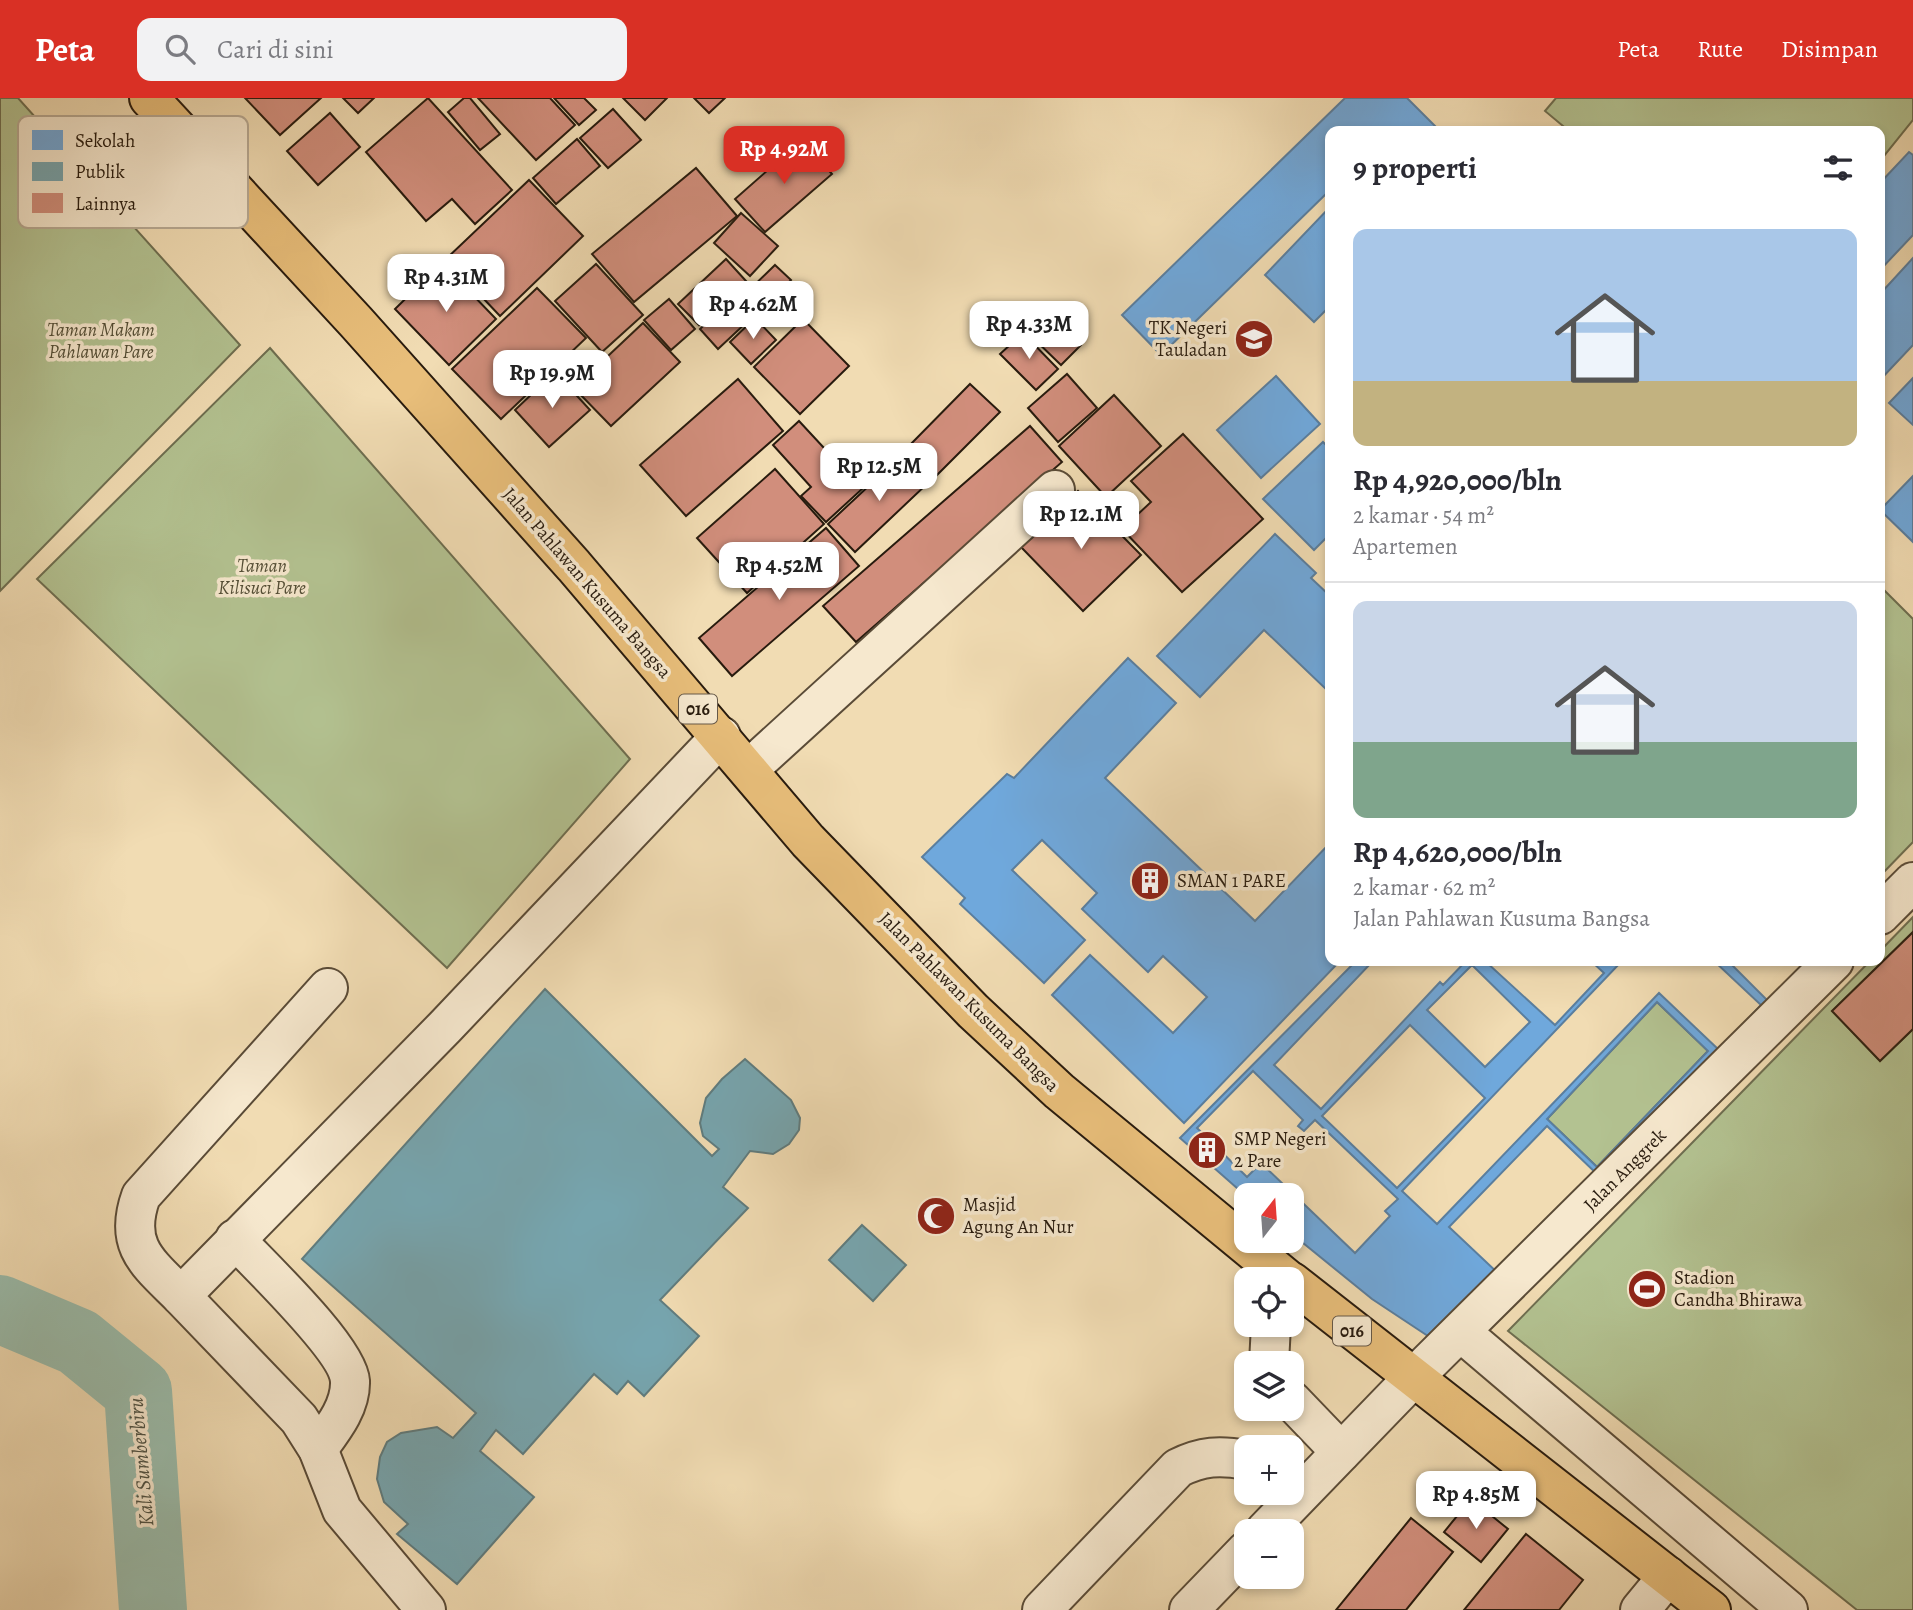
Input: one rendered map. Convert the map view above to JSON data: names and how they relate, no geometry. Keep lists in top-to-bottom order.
{
  "streets": {
    "main road": ["Jalan Pahlawan Kusuma Bangsa", "016"],
    "street": ["Jalan Anggrek"]
  },
  "crossings": [
    ["Jalan Pahlawan Kusuma Bangsa", "016"],
    ["Jalan Pahlawan Kusuma Bangsa", "Jalan Anggrek"],
    ["016", "Jalan Anggrek"]
  ],
  "water": ["Kali Sumberbiru"],
  "parks": ["Taman Makam Pahlawan Pare", "Taman Kilisuci Pare"],
  "places": {
    "school or university": ["TK Negeri Tauladan"],
    "building": ["SMAN 1 PARE", "SMP Negeri 2 Pare"],
    "mosque": ["Masjid Agung An Nur"],
    "sports": ["Stadion Candha Bhirawa"]
  },
  "legend": ["Sekolah", "Publik", "Lainnya"],
  "north": "top",
  "page": {
    "header": "Peta",
    "search": "Cari di sini",
    "nav": ["Peta", "Rute", "Disimpan"],
    "price": [
      "Rp 4.92M",
      "Rp 4.31M",
      "Rp 4.62M",
      "Rp 4.33M",
      "Rp 19.9M",
      "Rp 12.5M",
      "Rp 12.1M",
      "Rp 4.52M",
      "Rp 4.85M"
    ],
    "heading": "9 properti",
    "list": [
      {
        "name": "Rp 4,920,000/bln",
        "note": "2 kamar · 54 m² · Apartemen"
      },
      {
        "name": "Rp 4,620,000/bln",
        "note": "2 kamar · 62 m² · Jalan Pahlawan Kusuma Bangsa"
      }
    ],
    "map_buttons": ["+", "−"]
  }
}
